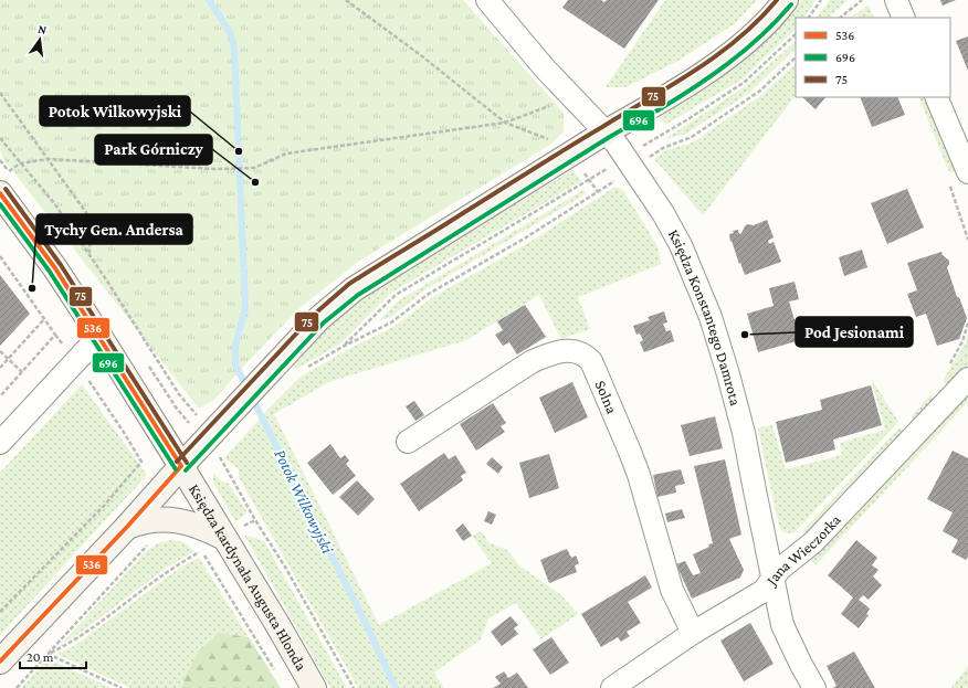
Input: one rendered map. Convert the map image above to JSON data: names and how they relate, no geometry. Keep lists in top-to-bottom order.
{
  "streets": {
    "street": [
      "Księdza Konstantego Damrota",
      "Solna",
      "Jana Wieczorka",
      "Księdza kardynała Augusta Hlonda"
    ]
  },
  "crossings": [
    ["Księdza Konstantego Damrota", "Jana Wieczorka"],
    ["Solna", "Jana Wieczorka"]
  ],
  "water": ["Potok Wilkowyjski"],
  "places": [
    "Potok Wilkowyjski",
    "Park Górniczy",
    "Tychy Gen. Andersa",
    "Pod Jesionami"
  ],
  "lines": ["transit line 75", "transit line 696", "transit line 536"],
  "legend": ["536", "696", "75"],
  "scale_bar": "20 m",
  "north": "top"
}
